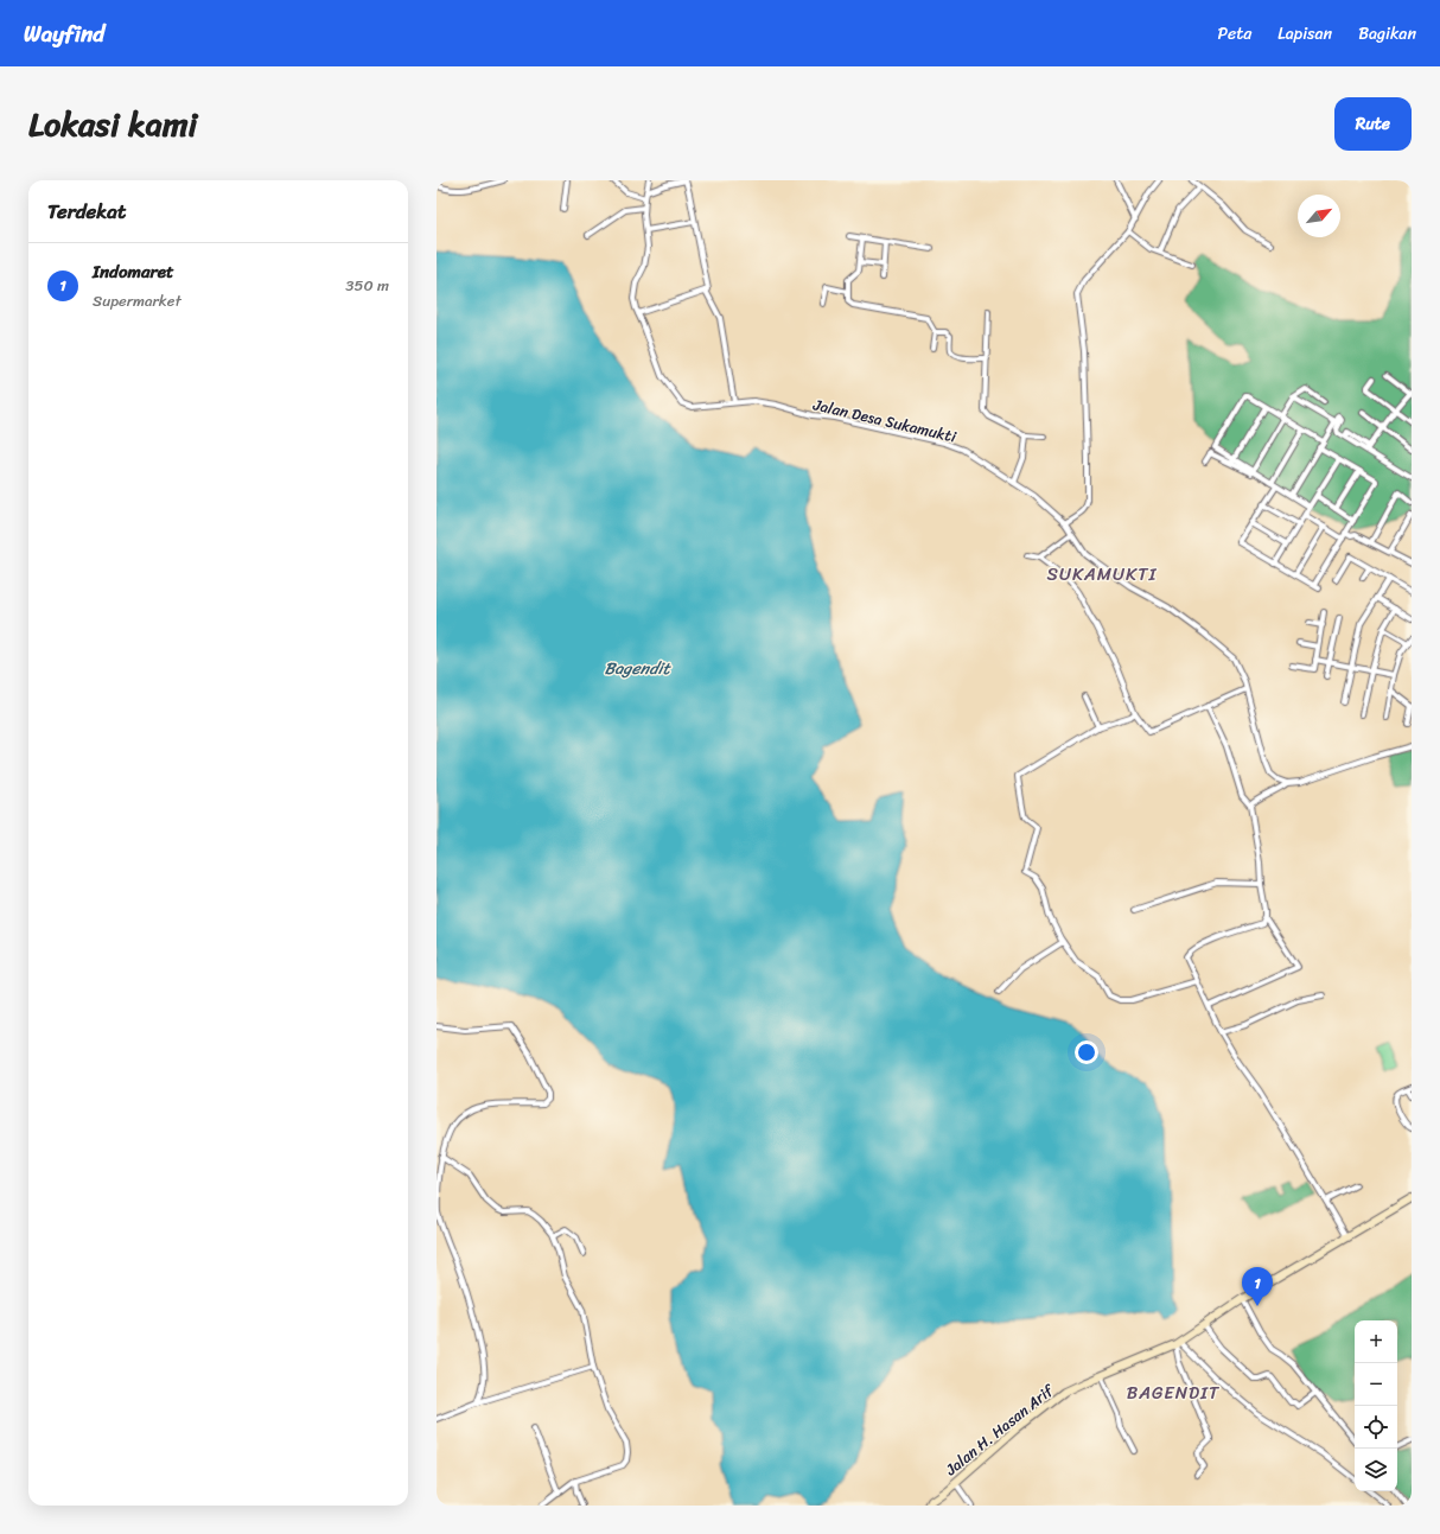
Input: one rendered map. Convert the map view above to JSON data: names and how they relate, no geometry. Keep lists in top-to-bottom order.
{
  "streets": {
    "main road": ["Jalan H. Hasan Arif"],
    "street": ["Jalan Desa Sukamukti"]
  },
  "districts": ["SUKAMUKTI", "BAGENDIT"],
  "water": ["Bagendit"],
  "north": "top right",
  "page": {
    "header": "Wayfind",
    "nav": ["Peta", "Lapisan", "Bagikan"],
    "title": "Lokasi kami",
    "buttons": "Rute",
    "heading": "Terdekat",
    "list": [
      {
        "mark": "1",
        "name": "Indomaret",
        "note": "Supermarket",
        "value": "350 m"
      }
    ],
    "pins": "1",
    "map_buttons": ["+", "−"]
  }
}
